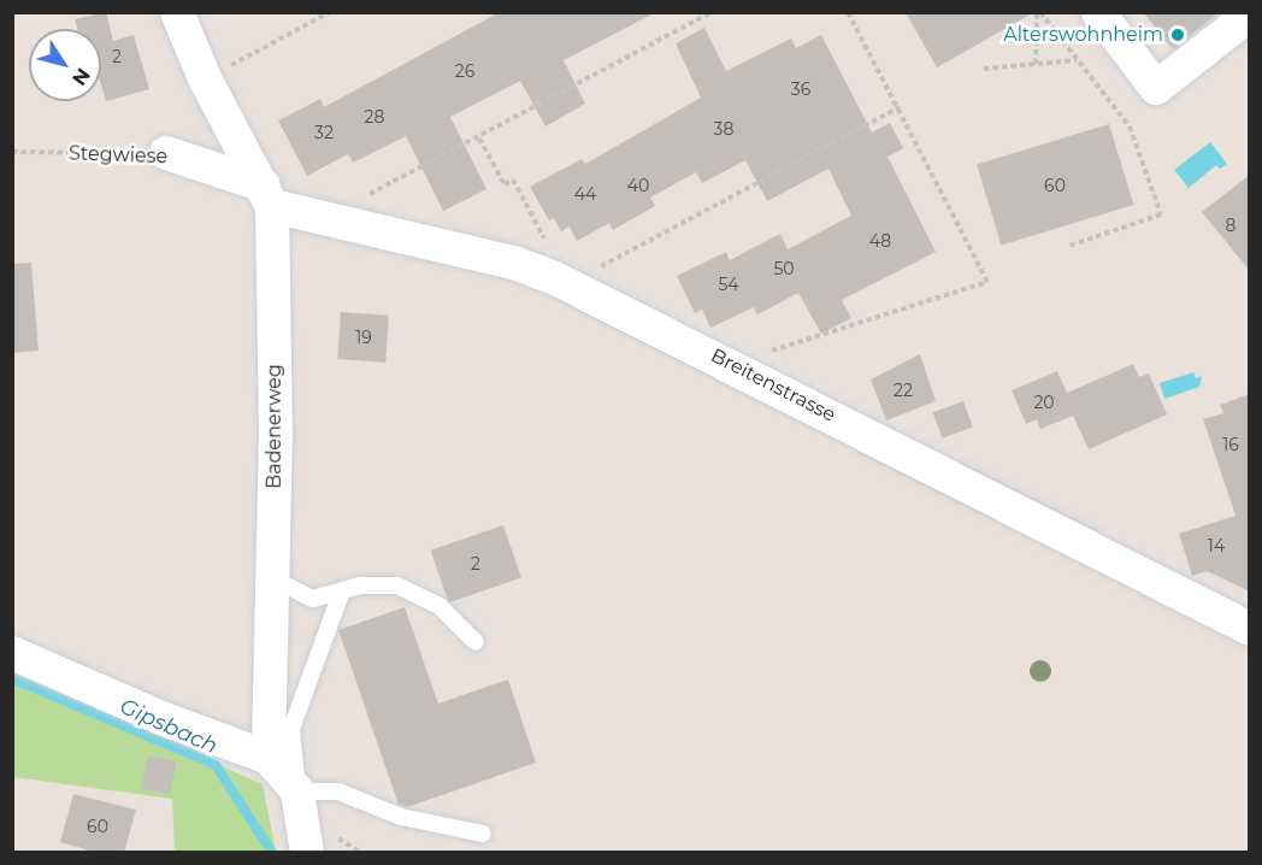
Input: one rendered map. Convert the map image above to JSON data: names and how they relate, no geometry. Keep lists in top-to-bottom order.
{
  "streets": {
    "street": ["Stegwiese", "Breitenstrasse", "Badenerweg"]
  },
  "crossings": [
    ["Stegwiese", "Breitenstrasse"],
    ["Stegwiese", "Badenerweg"],
    ["Breitenstrasse", "Badenerweg"]
  ],
  "water": ["Gipsbach"],
  "places": ["Alterswohnheim"],
  "house_numbers": [
    "2",
    "26",
    "36",
    "28",
    "38",
    "32",
    "40",
    "60",
    "44",
    "8",
    "48",
    "50",
    "54",
    "19",
    "22",
    "20",
    "16",
    "14",
    "2",
    "60"
  ],
  "north": "bottom right"
}
